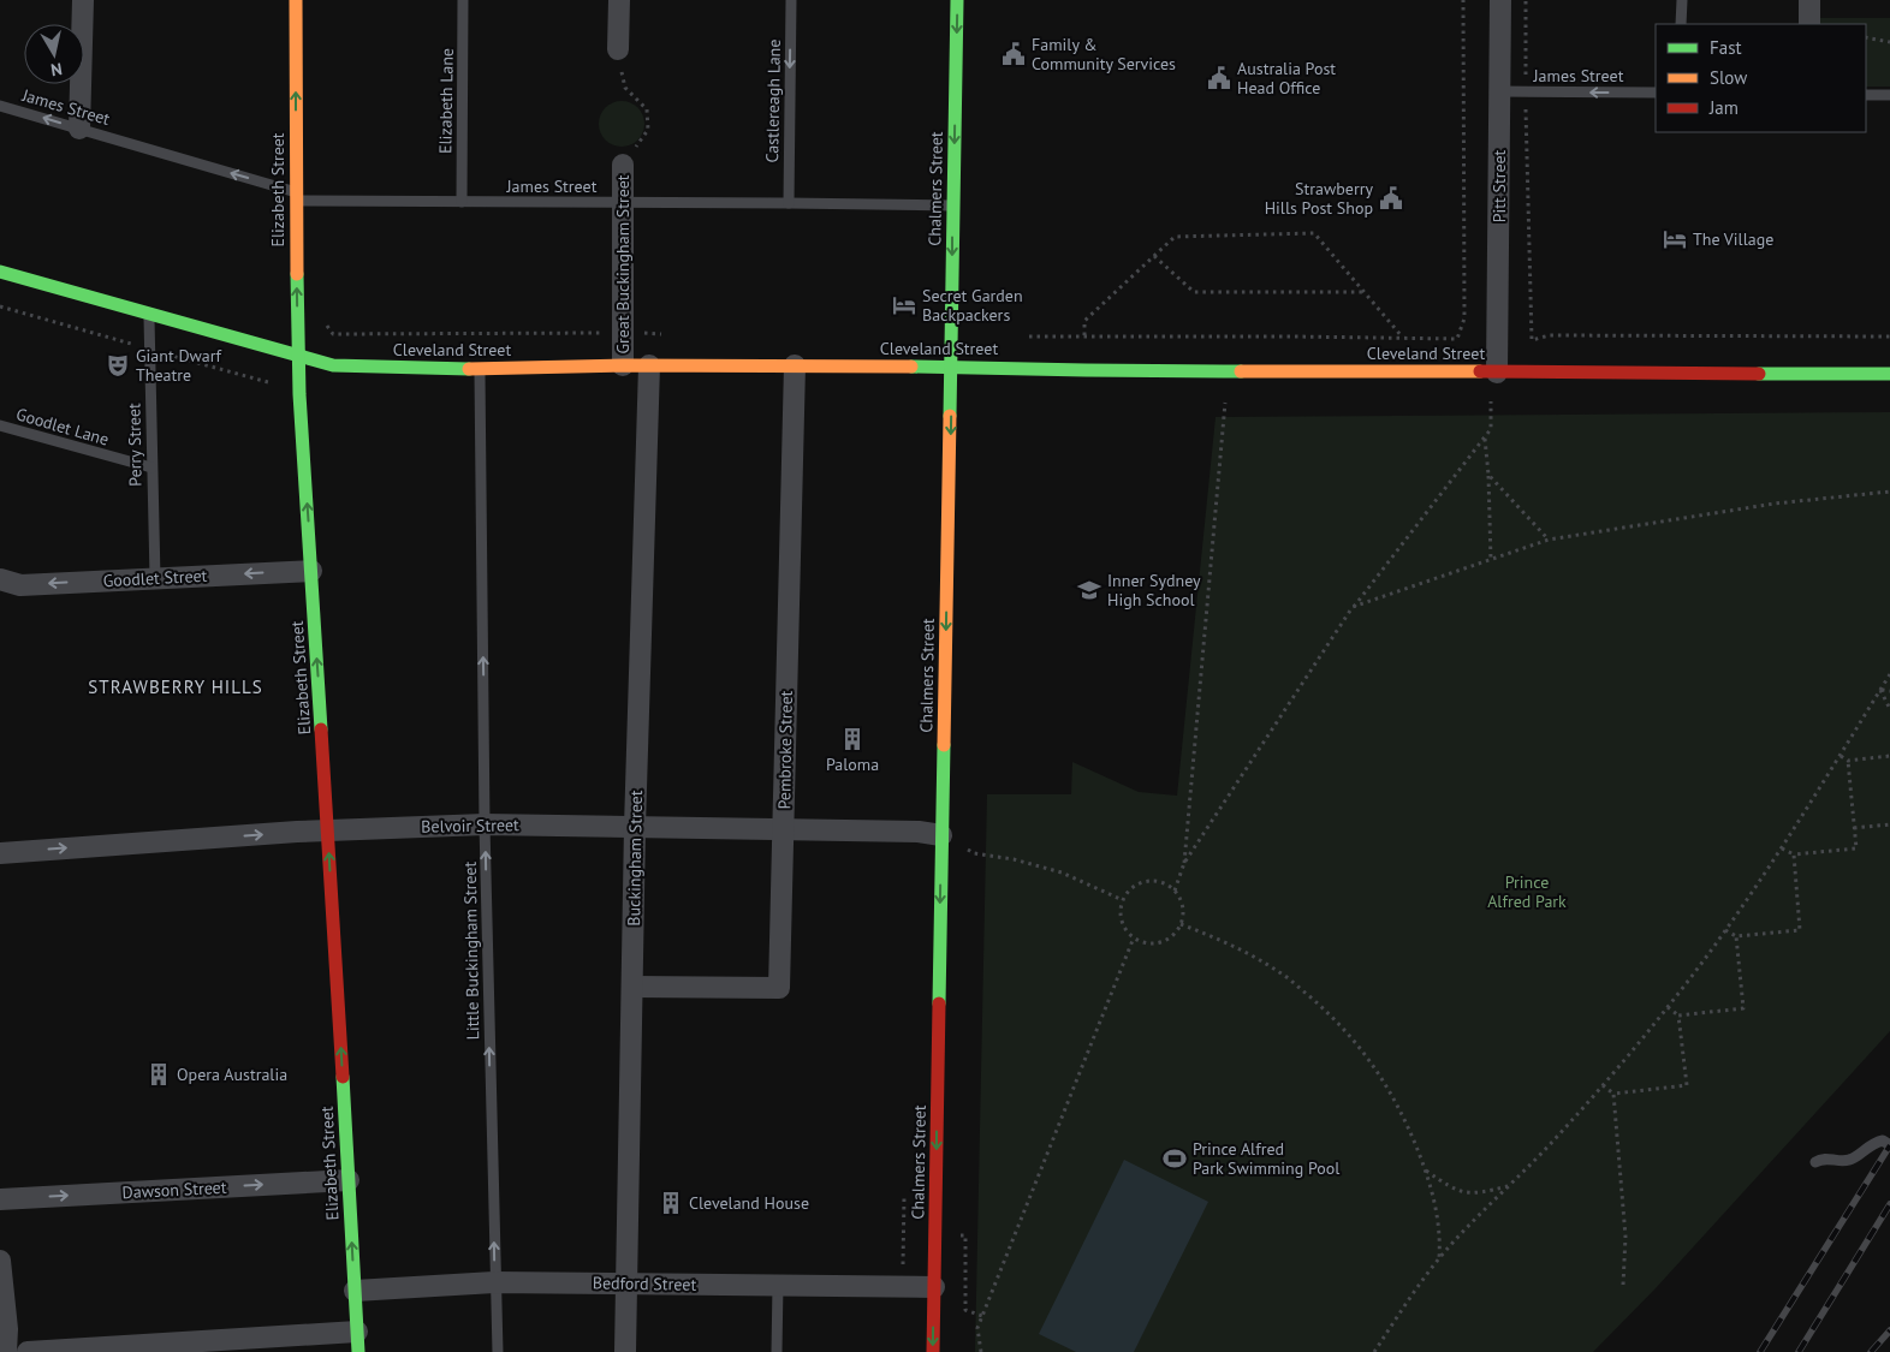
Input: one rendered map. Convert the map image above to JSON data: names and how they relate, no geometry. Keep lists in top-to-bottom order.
{
  "streets": {
    "main road": ["Chalmers Street", "Elizabeth Street", "Cleveland Street"],
    "street": [
      "Pitt Street",
      "Great Buckingham Street",
      "Goodlet Street",
      "Pembroke Street",
      "Belvoir Street",
      "Buckingham Street",
      "Dawson Street",
      "Bedford Street"
    ],
    "lane": [
      "James Street",
      "Elizabeth Lane",
      "Castlereagh Lane",
      "Goodlet Lane",
      "Perry Street",
      "Little Buckingham Street"
    ]
  },
  "crossings": [
    ["James Street", "Elizabeth Lane"],
    ["James Street", "Castlereagh Lane"],
    ["James Street", "Pitt Street"],
    ["James Street", "Chalmers Street"],
    ["James Street", "Elizabeth Street"],
    ["James Street", "Great Buckingham Street"],
    ["Pitt Street", "Cleveland Street"],
    ["Chalmers Street", "Cleveland Street"],
    ["Chalmers Street", "Belvoir Street"],
    ["Chalmers Street", "Bedford Street"],
    ["Elizabeth Street", "Cleveland Street"],
    ["Elizabeth Street", "Goodlet Street"],
    ["Elizabeth Street", "Belvoir Street"],
    ["Elizabeth Street", "Dawson Street"],
    ["Elizabeth Street", "Bedford Street"],
    ["Great Buckingham Street", "Cleveland Street"],
    ["Cleveland Street", "Perry Street"],
    ["Cleveland Street", "Pembroke Street"],
    ["Cleveland Street", "Buckingham Street"],
    ["Cleveland Street", "Little Buckingham Street"],
    ["Goodlet Lane", "Perry Street"],
    ["Perry Street", "Goodlet Street"],
    ["Pembroke Street", "Belvoir Street"],
    ["Pembroke Street", "Buckingham Street"],
    ["Belvoir Street", "Buckingham Street"],
    ["Belvoir Street", "Little Buckingham Street"],
    ["Buckingham Street", "Bedford Street"],
    ["Little Buckingham Street", "Bedford Street"]
  ],
  "one_way": [
    "James Street",
    "Castlereagh Lane",
    "Chalmers Street",
    "Elizabeth Street",
    "Goodlet Street",
    "Little Buckingham Street"
  ],
  "districts": ["STRAWBERRY HILLS"],
  "parks": ["Prince Alfred Park"],
  "places": {
    "public building": ["Family & Community Services", "Australia Post Head Office", "Strawberry Hills Post Shop"],
    "hotel": ["The Village", "Secret Garden Backpackers"],
    "theatre": ["Giant Dwarf Theatre"],
    "school or university": ["Inner Sydney High School"],
    "building": ["Paloma", "Opera Australia", "Cleveland House"],
    "sports": ["Prince Alfred Park Swimming Pool"]
  },
  "legend": ["Fast", "Slow", "Jam"],
  "north": "bottom"
}
